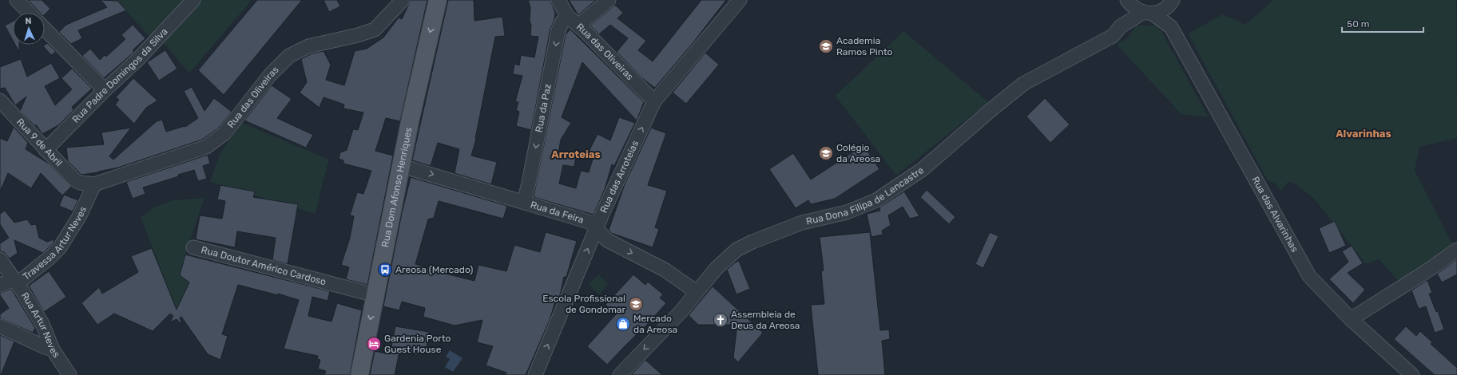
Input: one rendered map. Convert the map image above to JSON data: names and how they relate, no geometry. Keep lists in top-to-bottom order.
{
  "streets": {
    "main road": ["Rua Dom Afonso Henriques"],
    "street": [
      "Rua das Oliveiras",
      "Rua Padre Domingos da Silva",
      "Rua da Paz",
      "Rua 9 de Abril",
      "Rua das Arroteias",
      "Rua Dona Filipa de Lencastre",
      "Rua da Feira",
      "Rua das Alvarinhas",
      "Travessa Artur Neves",
      "Rua Doutor Américo Cardoso",
      "Rua Artur Neves"
    ]
  },
  "crossings": [
    ["Rua das Oliveiras", "Rua da Paz"],
    ["Rua das Oliveiras", "Rua 9 de Abril"],
    ["Rua das Oliveiras", "Rua das Arroteias"],
    ["Rua das Oliveiras", "Travessa Artur Neves"],
    ["Rua Padre Domingos da Silva", "Rua 9 de Abril"],
    ["Rua da Paz", "Rua da Feira"],
    ["Rua 9 de Abril", "Travessa Artur Neves"],
    ["Rua das Arroteias", "Rua da Feira"],
    ["Rua Dom Afonso Henriques", "Rua da Feira"],
    ["Rua Dom Afonso Henriques", "Rua Doutor Américo Cardoso"],
    ["Rua Dona Filipa de Lencastre", "Rua da Feira"],
    ["Rua Dona Filipa de Lencastre", "Rua das Alvarinhas"],
    ["Travessa Artur Neves", "Rua Artur Neves"]
  ],
  "one_way": [
    "Rua da Paz",
    "Rua das Arroteias",
    "Rua Dom Afonso Henriques",
    "Rua da Feira"
  ],
  "districts": ["Alvarinhas", "Arroteias"],
  "places": {
    "school or university": ["Academia Ramos Pinto", "Colégio da Areosa", "Escola Profissional de Gondomar"],
    "bus stop": ["Areosa (Mercado)"],
    "church": ["Assembleia de Deus da Areosa"],
    "shop": ["Mercado da Areosa"],
    "hotel": ["Gardenia Porto Guest House"]
  },
  "scale_bar": "50 m",
  "north": "top"
}
